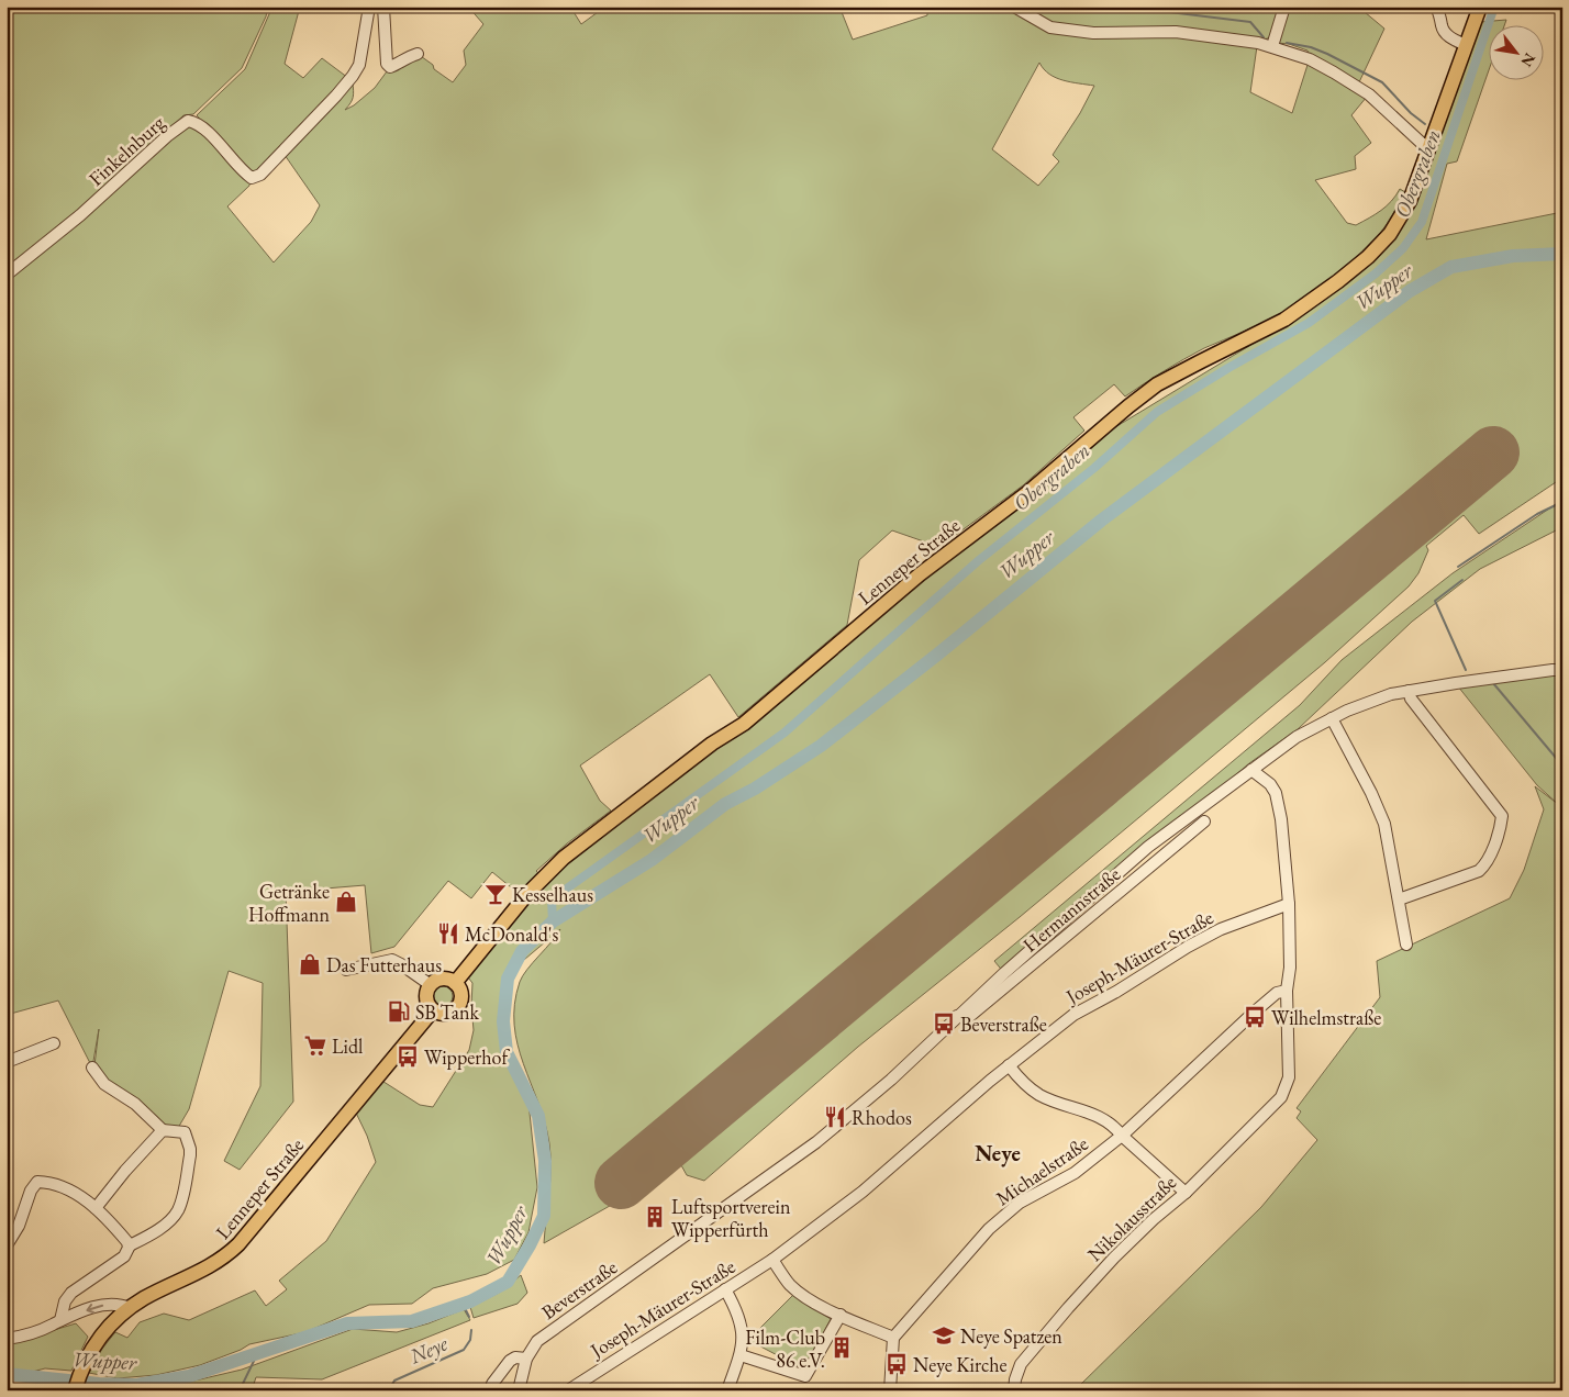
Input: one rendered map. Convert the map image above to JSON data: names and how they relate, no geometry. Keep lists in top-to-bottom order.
{
  "streets": {
    "main road": ["Lenneper Straße"],
    "street": [
      "Finkelnburg",
      "Hermannstraße",
      "Joseph-Mäurer-Straße",
      "Michaelstraße",
      "Nikolausstraße",
      "Beverstraße"
    ]
  },
  "crossings": [
    ["Hermannstraße", "Beverstraße"],
    ["Michaelstraße", "Nikolausstraße"]
  ],
  "districts": ["Neye"],
  "water": ["Obergraben", "Wupper", "Neye"],
  "places": {
    "bar": ["Kesselhaus"],
    "shop": ["Getränke Hoffmann", "Das Futterhaus"],
    "restaurant": ["McDonald's", "Rhodos"],
    "fuel station": ["SB Tank"],
    "bus stop": [
      "Wilhelmstraße",
      "Beverstraße",
      "Wipperhof",
      "Neye Kirche"
    ],
    "supermarket": ["Lidl"],
    "building": ["Luftsportverein Wipperfürth", "Film-Club 86 e.V."],
    "school or university": ["Neye Spatzen"]
  },
  "north": "bottom right"
}
